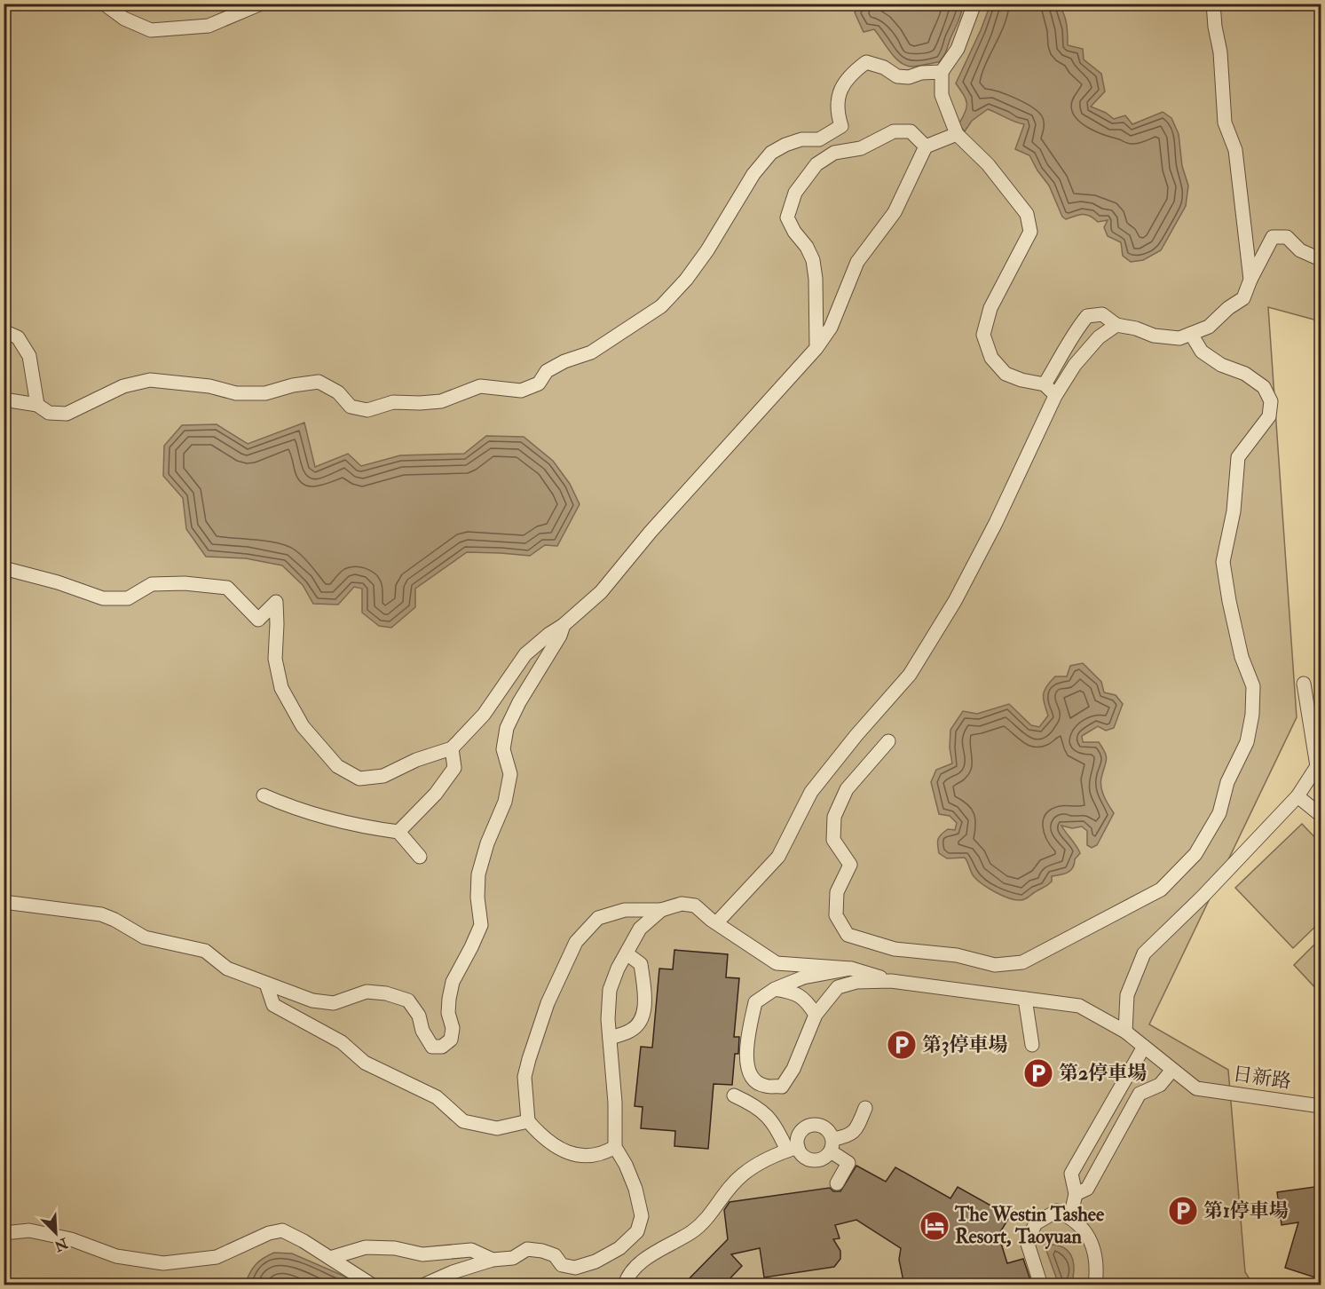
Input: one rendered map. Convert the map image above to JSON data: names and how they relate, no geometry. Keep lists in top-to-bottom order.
{
  "streets": {
    "street": ["日新路"]
  },
  "places": {
    "parking": ["第3停車場", "第2停車場", "第1停車場"],
    "hotel": ["The Westin Tashee Resort, Taoyuan"]
  },
  "north": "bottom right"
}
